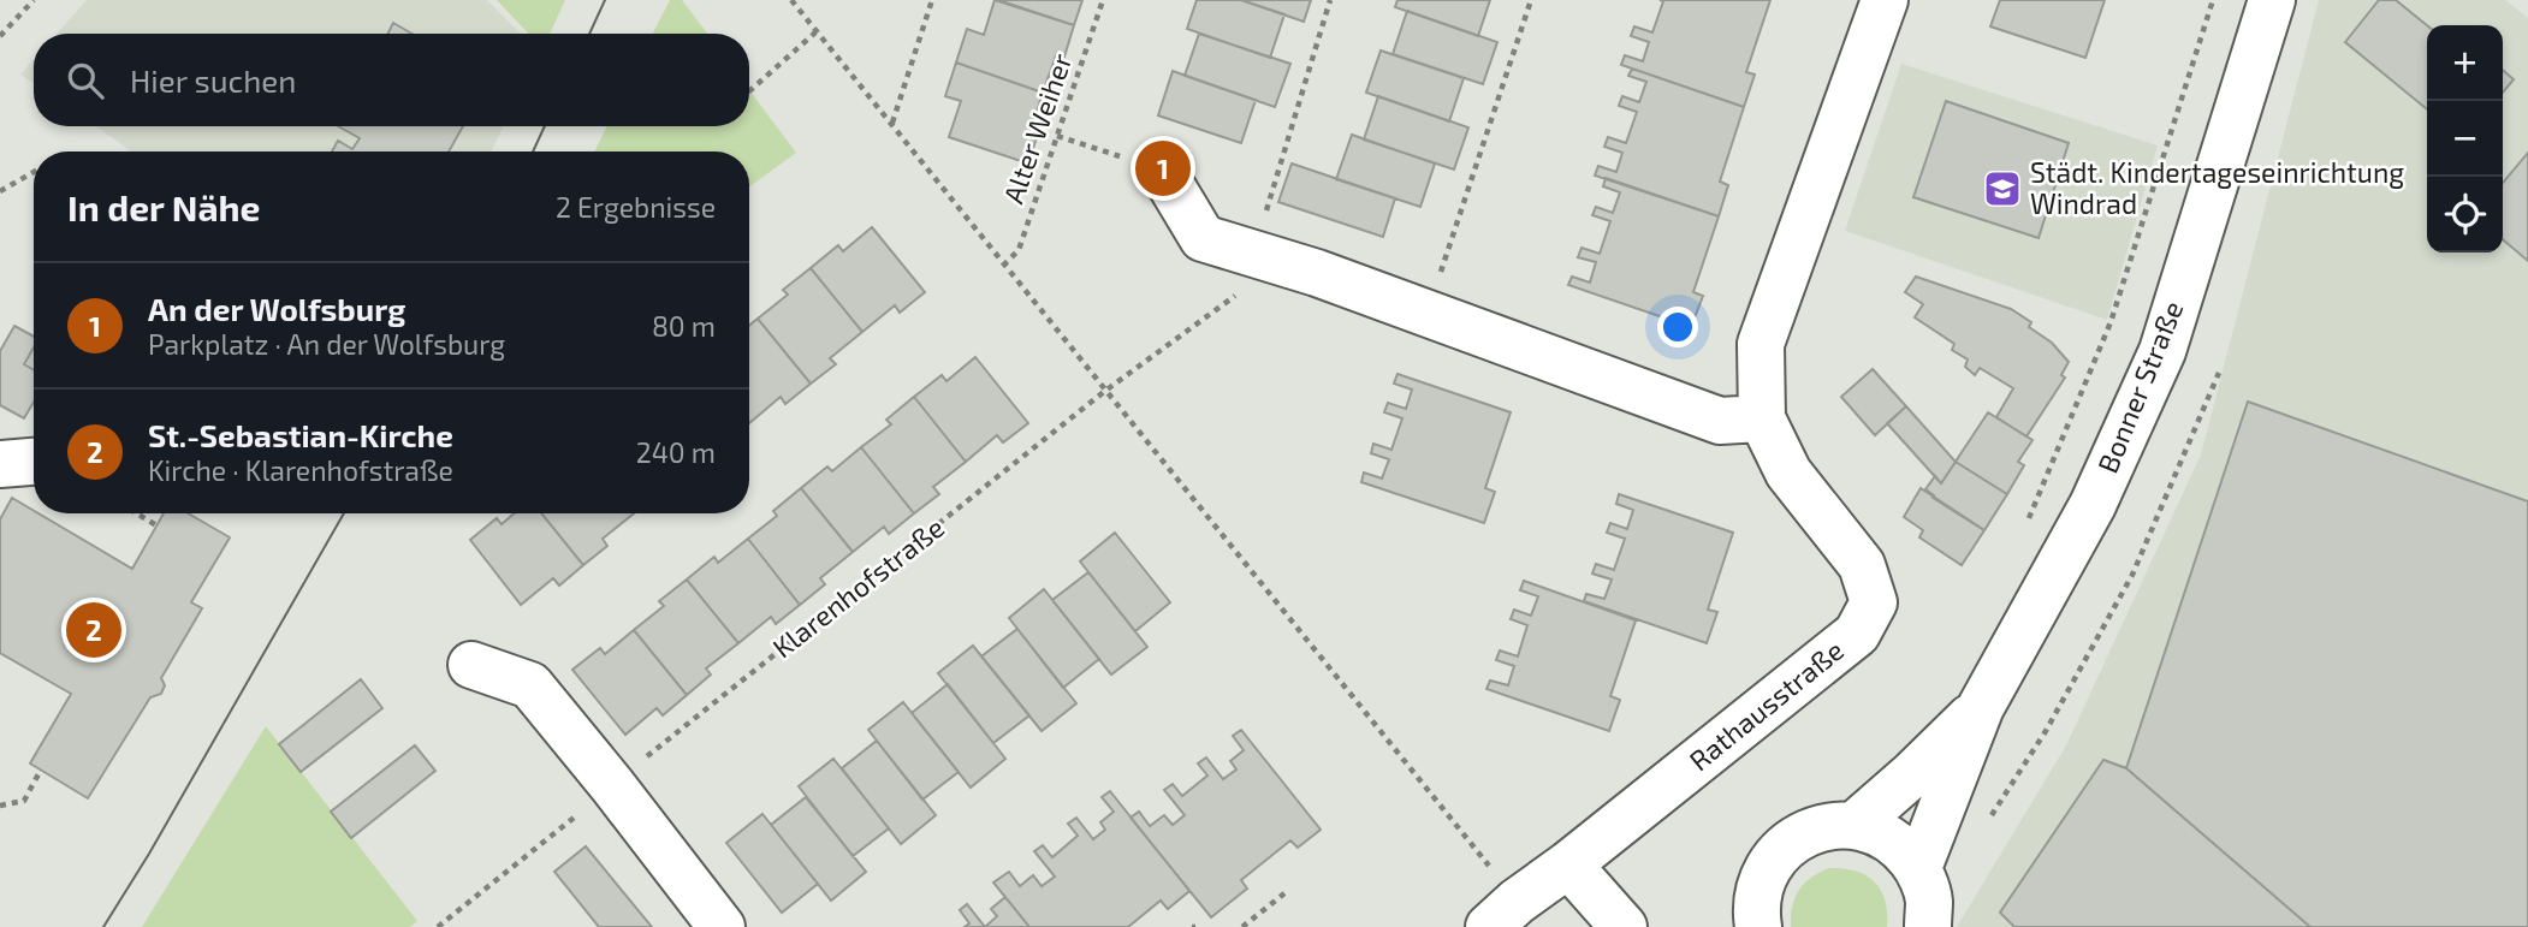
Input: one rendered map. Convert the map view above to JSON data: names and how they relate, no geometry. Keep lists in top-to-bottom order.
{
  "streets": {
    "street": ["Bonner Straße", "Rathausstraße"],
    "path": ["Alter Weiher", "Klarenhofstraße"]
  },
  "places": {
    "school or university": ["Städt. Kindertageseinrichtung Windrad"]
  },
  "page": {
    "map_buttons": ["+", "−"],
    "search": "Hier suchen",
    "pins": ["1", "2"],
    "heading": ["In der Nähe", "2 Ergebnisse"],
    "list": [
      {
        "mark": "1",
        "name": "An der Wolfsburg",
        "note": "Parkplatz · An der Wolfsburg",
        "value": "80 m"
      },
      {
        "mark": "2",
        "name": "St.-Sebastian-Kirche",
        "note": "Kirche · Klarenhofstraße",
        "value": "240 m"
      }
    ]
  }
}
